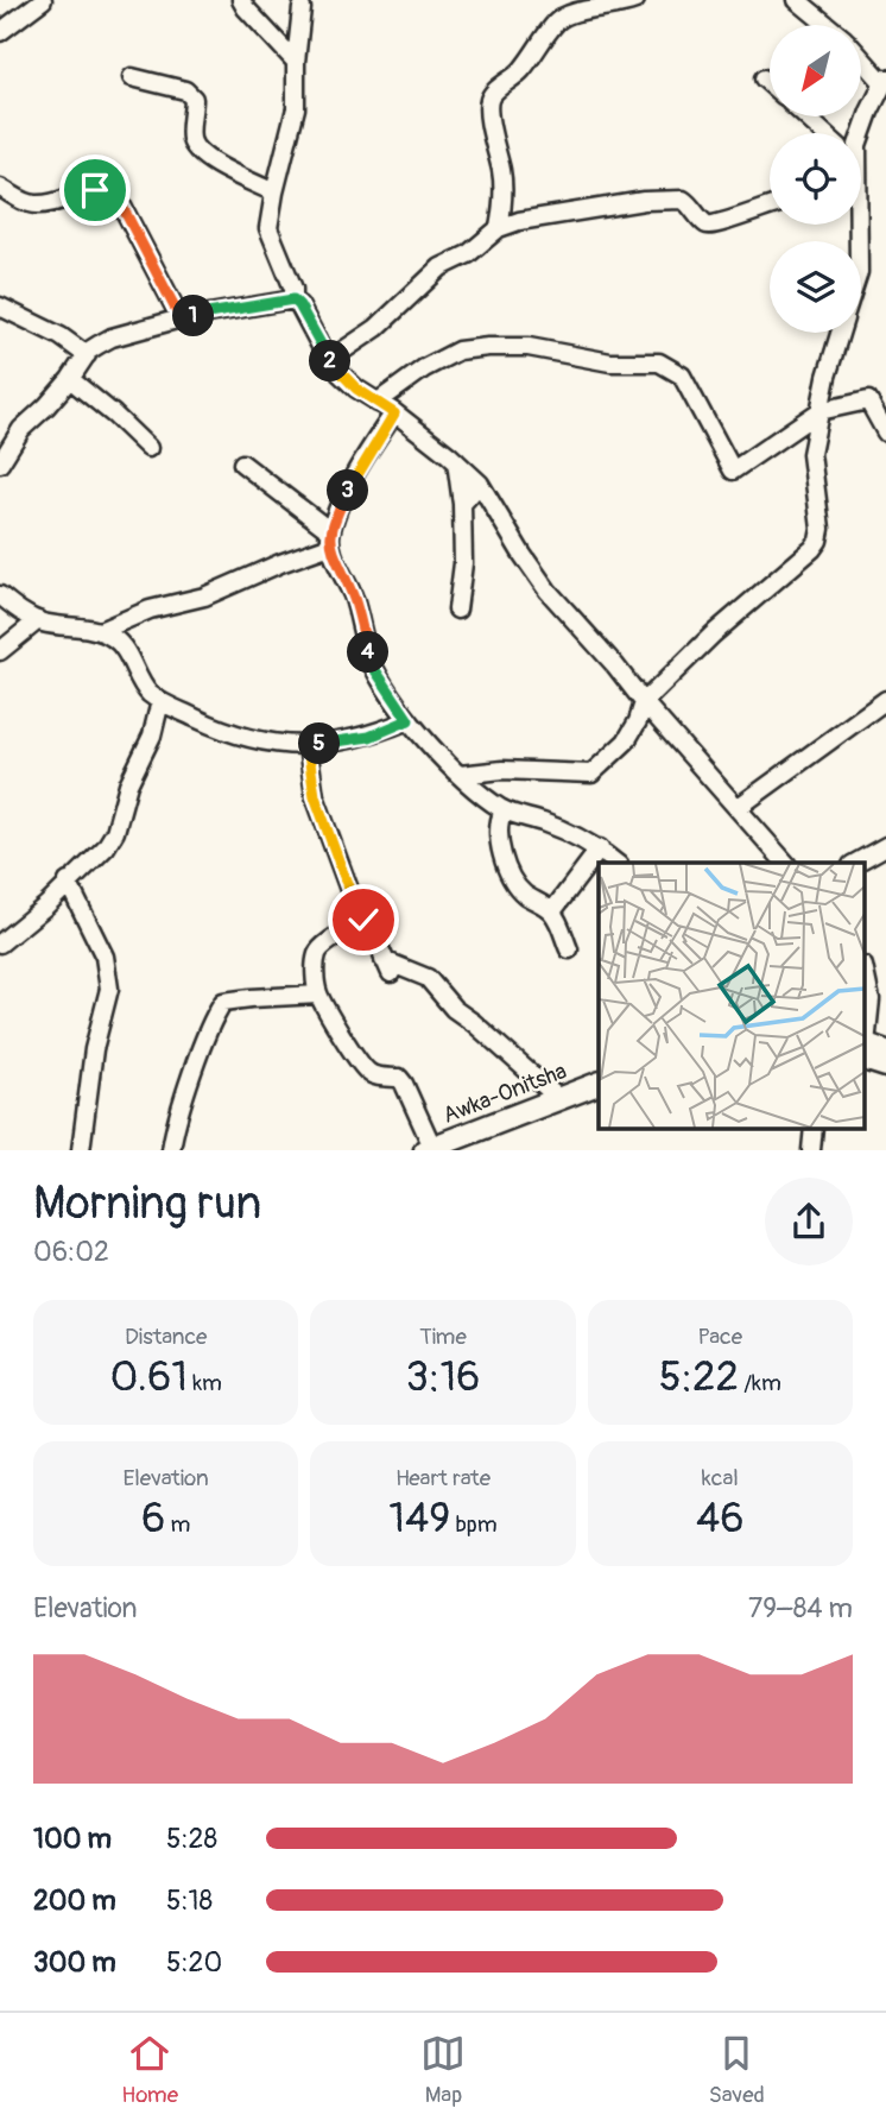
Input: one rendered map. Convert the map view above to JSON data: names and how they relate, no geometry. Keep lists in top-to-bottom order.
{
  "streets": {
    "main road": ["Awka-Onitsha"]
  },
  "north": "bottom left",
  "page": {
    "pins": [
      "1",
      "2",
      "3",
      "4",
      "5"
    ],
    "heading": ["Morning run", "06:02"],
    "stats": [
      ["Distance", "0.61 km"],
      ["Time", "3:16"],
      ["Pace", "5:22 /km"],
      ["Elevation", "6 m"],
      ["Heart rate", "149 bpm"],
      ["kcal", "46"]
    ],
    "chart": ["Elevation", "79–84 m"],
    "list": [
      {
        "name": "100 m",
        "note": "5:28"
      },
      {
        "name": "200 m",
        "note": "5:18"
      },
      {
        "name": "300 m",
        "note": "5:20"
      }
    ],
    "tabs": ["Home", "Map", "Saved"]
  }
}
